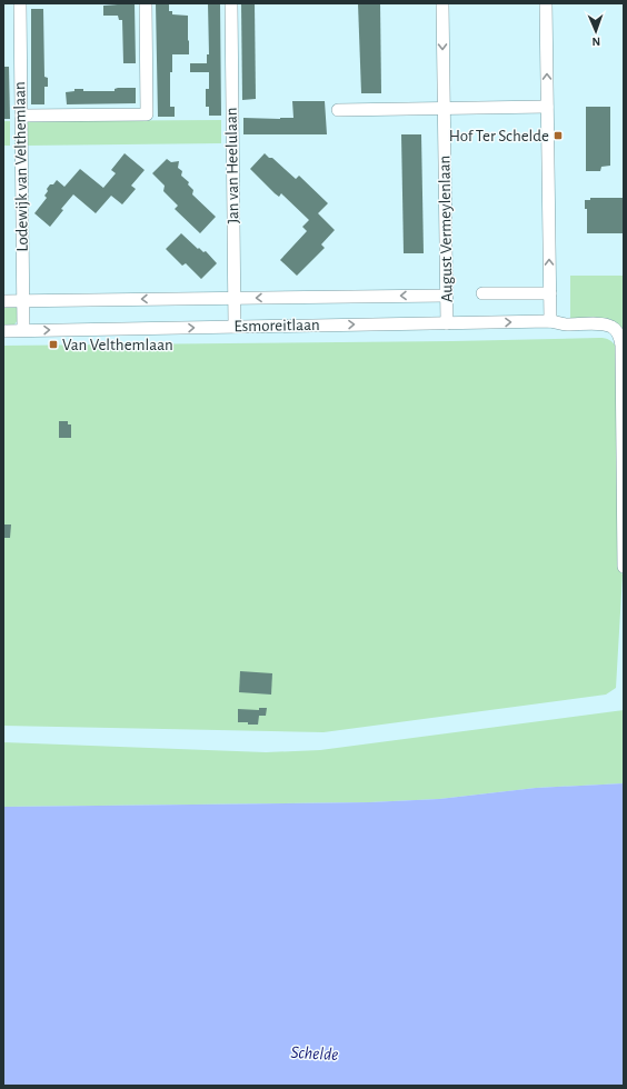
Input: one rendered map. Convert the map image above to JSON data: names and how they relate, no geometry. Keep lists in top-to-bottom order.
{
  "streets": {
    "street": [
      "Jan van Heelulaan",
      "Lodewijk van Velthemlaan",
      "August Vermeylenlaan",
      "Esmoreitlaan"
    ]
  },
  "crossings": [
    ["Jan van Heelulaan", "Esmoreitlaan"],
    ["Lodewijk van Velthemlaan", "Esmoreitlaan"],
    ["August Vermeylenlaan", "Esmoreitlaan"]
  ],
  "water": ["Schelde"],
  "places": {
    "transit": ["Hof Ter Schelde", "Van Velthemlaan"]
  },
  "north": "bottom"
}
